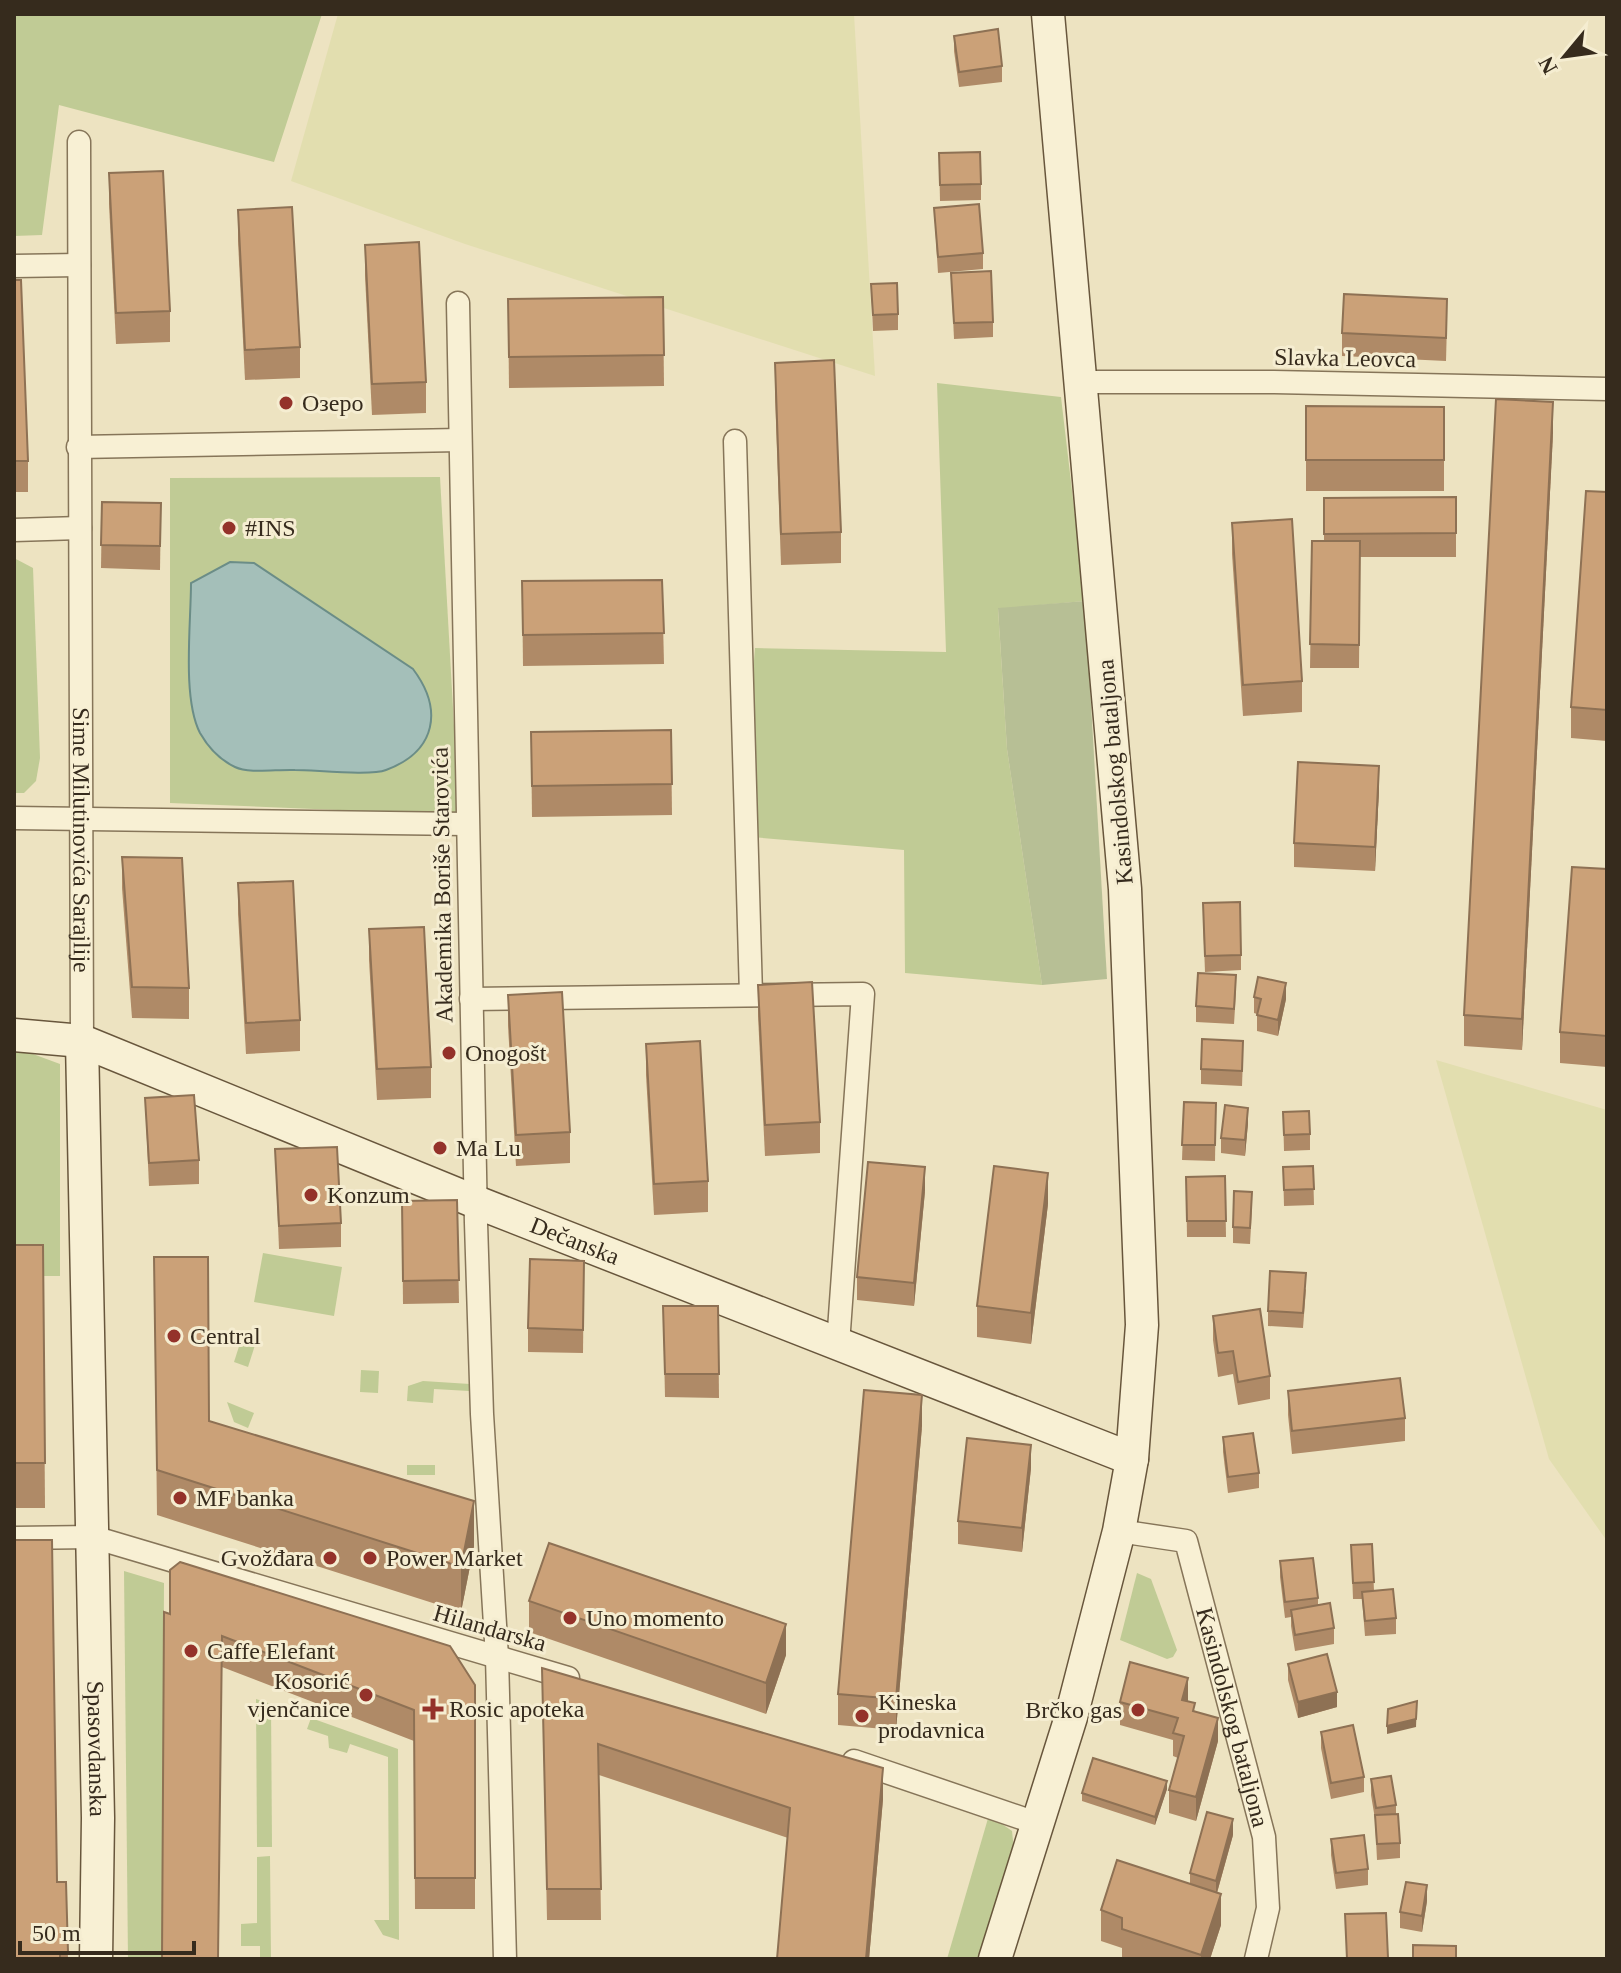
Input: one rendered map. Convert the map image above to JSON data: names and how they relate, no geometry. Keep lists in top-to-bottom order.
{
  "streets": {
    "street": [
      "Slavka Leovca",
      "Kasindolskog bataljona",
      "Sime Milutinovića Sarajlije",
      "Akademika Boriše Starovića",
      "Dečanska",
      "Hilandarska",
      "Spasovdanska"
    ]
  },
  "crossings": [
    ["Slavka Leovca", "Kasindolskog bataljona"],
    ["Kasindolskog bataljona", "Dečanska"],
    ["Sime Milutinovića Sarajlije", "Dečanska"],
    ["Sime Milutinovića Sarajlije", "Hilandarska"],
    ["Sime Milutinovića Sarajlije", "Spasovdanska"],
    ["Akademika Boriše Starovića", "Dečanska"],
    ["Akademika Boriše Starovića", "Hilandarska"],
    ["Hilandarska", "Spasovdanska"]
  ],
  "places": {
    "other": [
      "Озеро",
      "#INS",
      "Onogošt",
      "Ma Lu",
      "Konzum",
      "Central",
      "MF banka",
      "Gvožđara",
      "Power Market",
      "Uno momento",
      "Caffe Elefant",
      "Kosorić vjenčanice",
      "Brčko gas",
      "Kineska prodavnica"
    ],
    "health": ["Rosic apoteka"]
  },
  "scale_bar": "50 m",
  "north": "bottom left"
}
